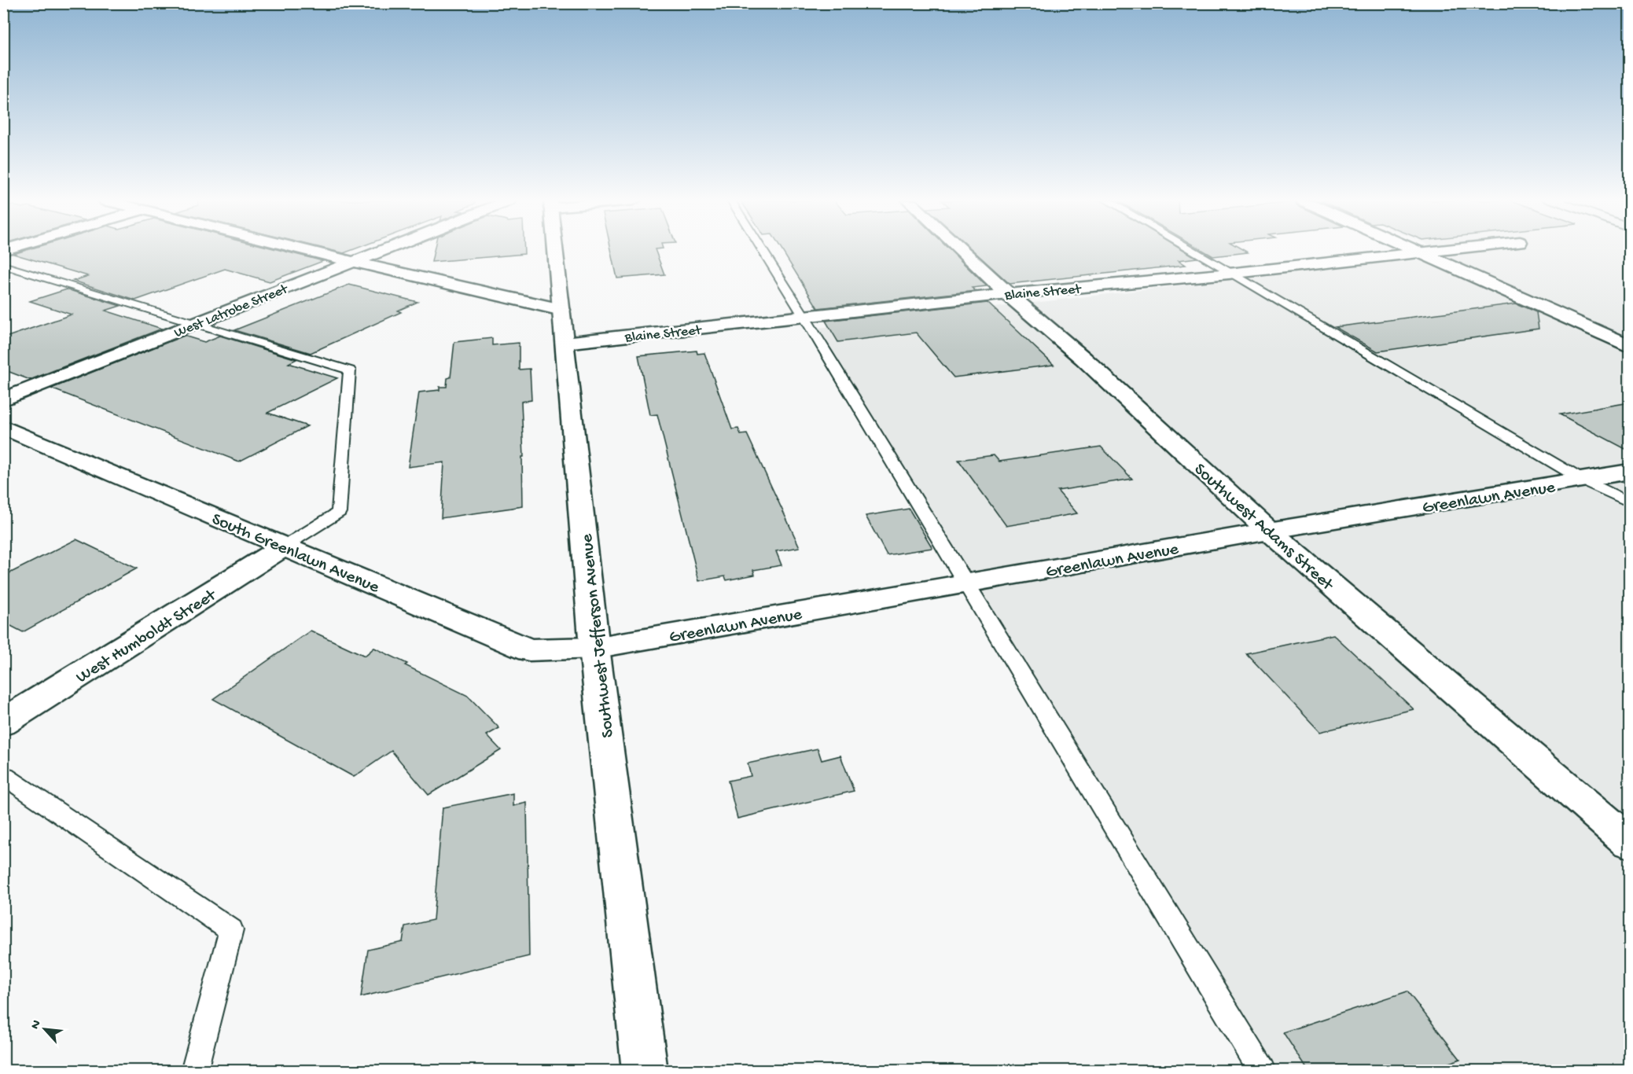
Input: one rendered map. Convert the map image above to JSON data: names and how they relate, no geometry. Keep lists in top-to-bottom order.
{
  "streets": {
    "street": [
      "Blaine Street",
      "West Latrobe Street",
      "Greenlawn Avenue",
      "Southwest Adams Street",
      "South Greenlawn Avenue",
      "West Humboldt Street",
      "Southwest Jefferson Avenue"
    ]
  },
  "crossings": [
    ["Blaine Street", "Southwest Adams Street"],
    ["Blaine Street", "Southwest Jefferson Avenue"],
    ["Greenlawn Avenue", "Southwest Adams Street"],
    ["Greenlawn Avenue", "South Greenlawn Avenue"],
    ["Greenlawn Avenue", "Southwest Jefferson Avenue"],
    ["South Greenlawn Avenue", "West Humboldt Street"],
    ["South Greenlawn Avenue", "Southwest Jefferson Avenue"]
  ],
  "north": "top left"
}
